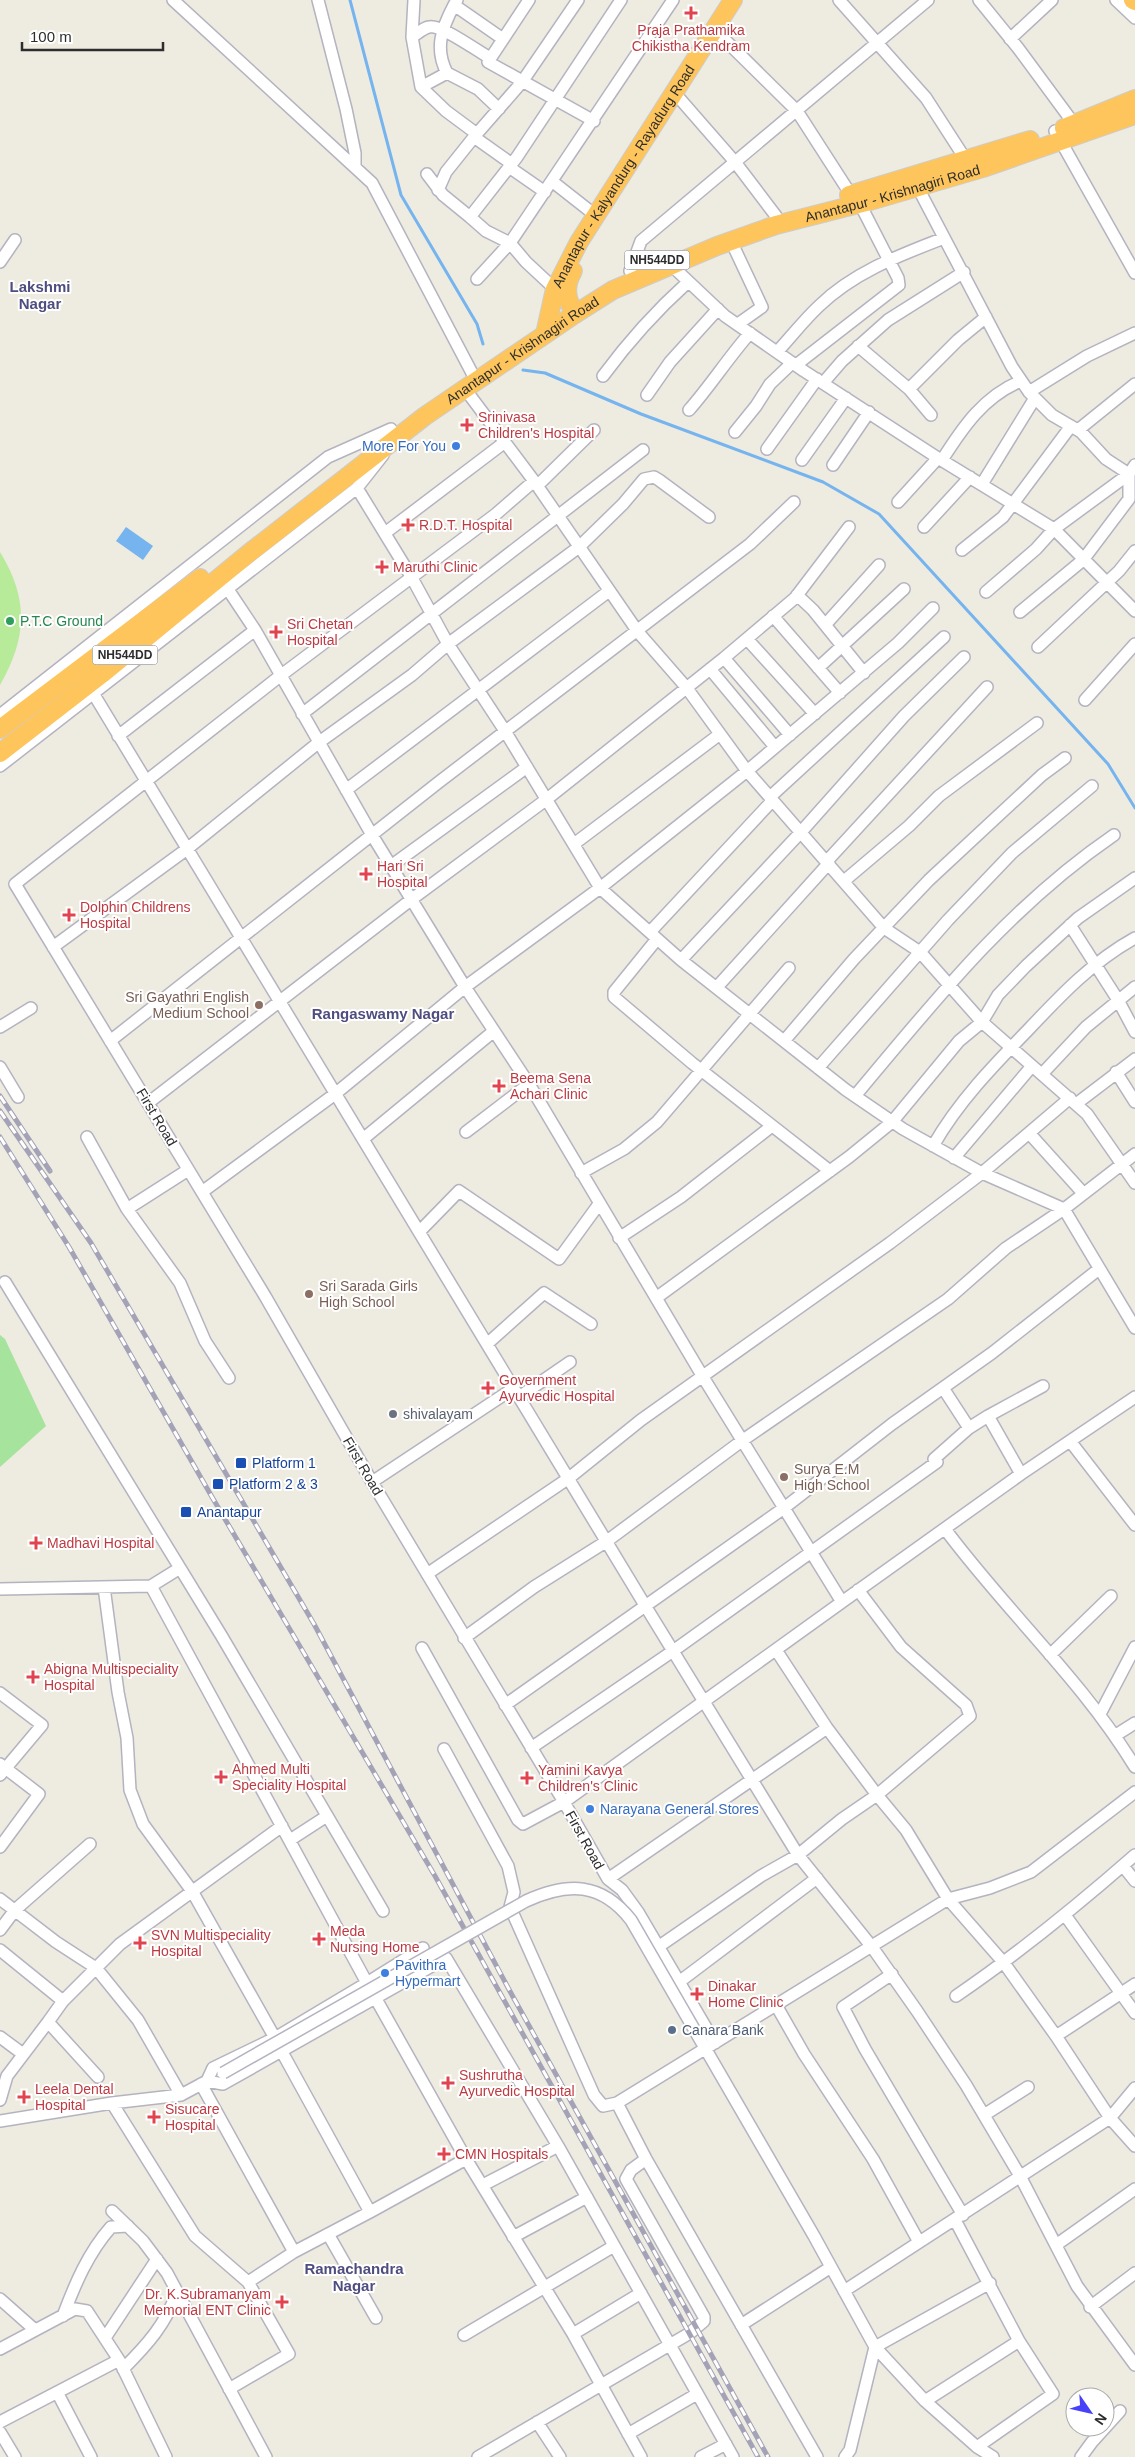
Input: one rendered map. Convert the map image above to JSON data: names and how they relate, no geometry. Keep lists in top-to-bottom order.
{
  "streets": {
    "highway": ["Anantapur - Kalyandurg - Rayadurg Road", "Anantapur - Krishnagiri Road", "NH544DD"],
    "street": ["First Road"]
  },
  "crossings": [
    ["Anantapur - Kalyandurg - Rayadurg Road", "Anantapur - Krishnagiri Road"],
    ["Anantapur - Krishnagiri Road", "NH544DD"]
  ],
  "districts": ["Lakshmi Nagar", "Rangaswamy Nagar", "Ramachandra Nagar"],
  "places": {
    "health": [
      "Praja Prathamika Chikistha Kendram",
      "Srinivasa Children's Hospital",
      "R.D.T. Hospital",
      "Maruthi Clinic",
      "Sri Chetan Hospital",
      "Hari Sri Hospital",
      "Dolphin Childrens Hospital",
      "Beema Sena Achari Clinic",
      "Government Ayurvedic Hospital",
      "Madhavi Hospital",
      "Abigna Multispeciality Hospital",
      "Ahmed Multi Speciality Hospital",
      "Yamini Kavya Children's Clinic",
      "Meda Nursing Home",
      "SVN Multispeciality Hospital",
      "Dinakar Home Clinic",
      "Sushrutha Ayurvedic Hospital",
      "Leela Dental Hospital",
      "Sisucare Hospital",
      "CMN Hospitals",
      "Dr. K.Subramanyam Memorial ENT Clinic"
    ],
    "other": [
      "More For You",
      "P.T.C Ground",
      "Sri Gayathri English Medium School",
      "Sri Sarada Girls High School",
      "shivalayam",
      "Surya E.M High School",
      "Narayana General Stores",
      "Pavithra Hypermart",
      "Canara Bank"
    ],
    "transit": ["Platform 1", "Platform 2 & 3", "Anantapur"]
  },
  "scale_bar": "100 m",
  "north": "bottom right"
}
